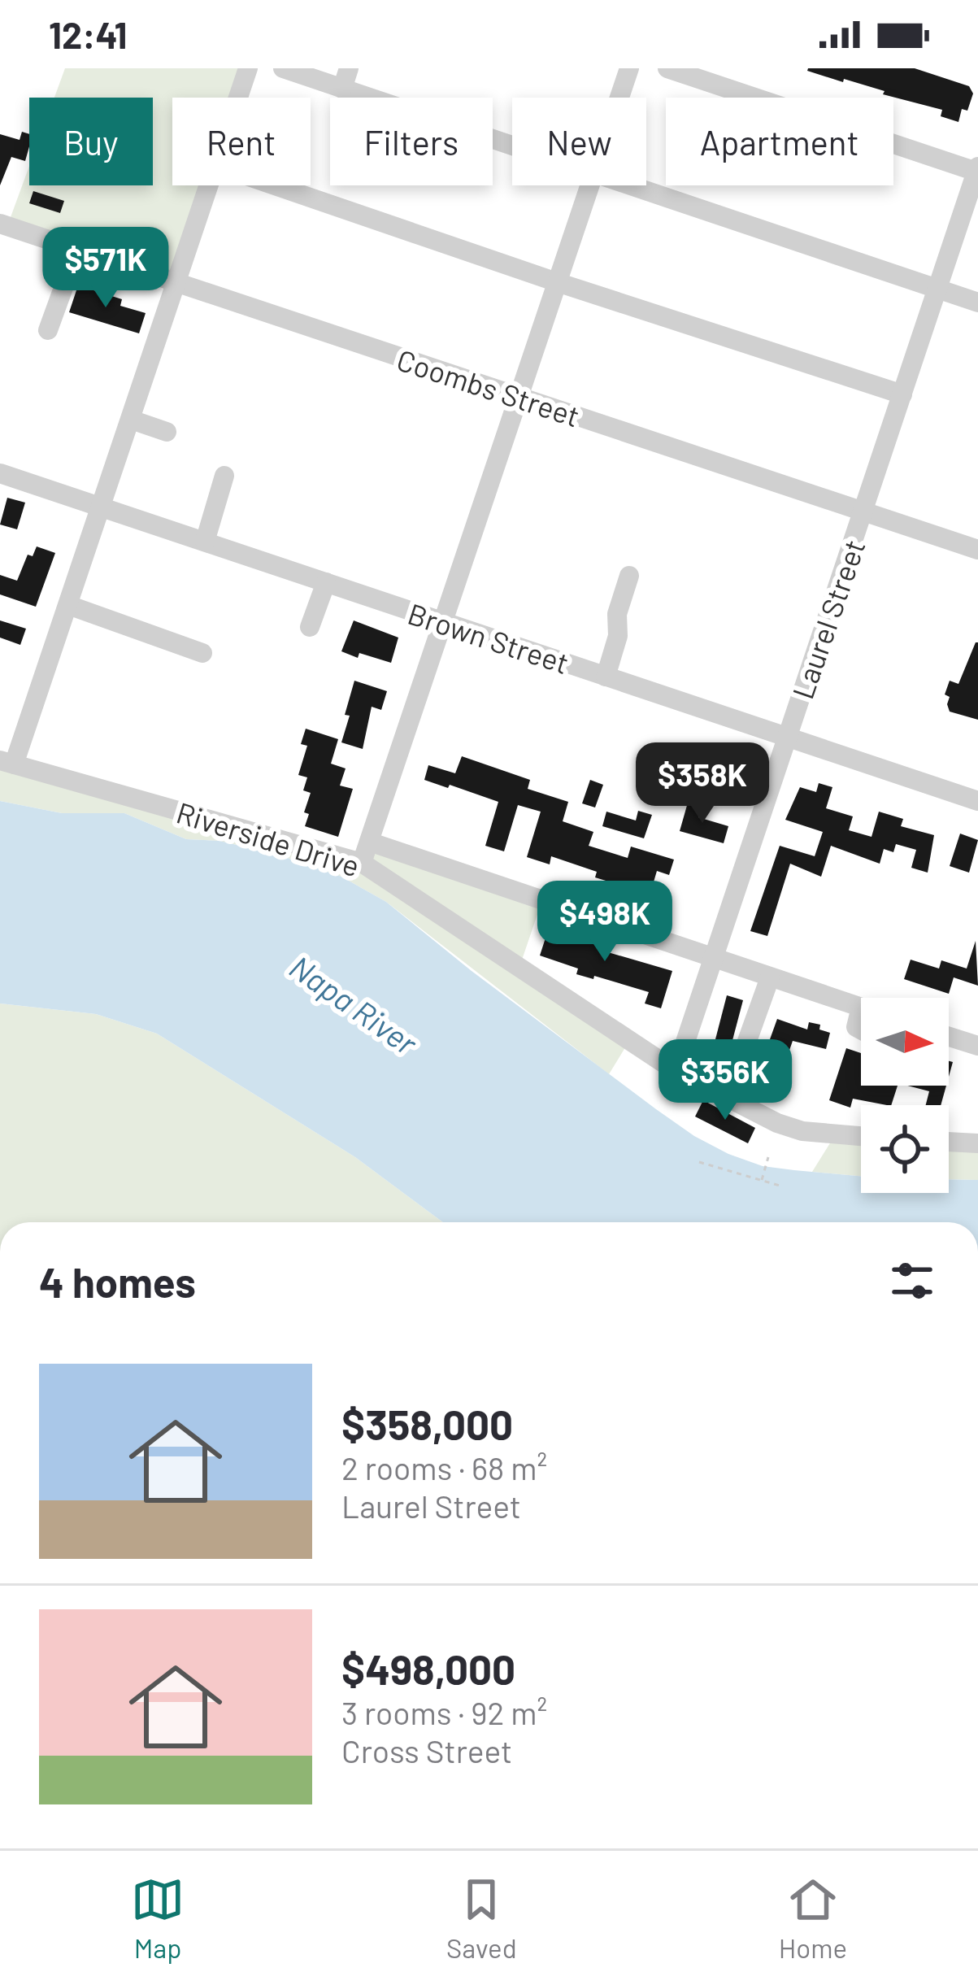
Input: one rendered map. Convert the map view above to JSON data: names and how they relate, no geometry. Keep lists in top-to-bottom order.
{
  "streets": {
    "street": [
      "Coombs Street",
      "Laurel Street",
      "Brown Street",
      "Riverside Drive"
    ]
  },
  "crossings": [
    ["Coombs Street", "Laurel Street"],
    ["Laurel Street", "Brown Street"],
    ["Laurel Street", "Riverside Drive"]
  ],
  "water": ["Napa River"],
  "north": "right",
  "page": {
    "status": "12:41",
    "chip": [
      "Buy",
      "Rent",
      "Filters",
      "New",
      "Apartment"
    ],
    "price": [
      "$571K",
      "$358K",
      "$498K",
      "$356K"
    ],
    "heading": "4 homes",
    "list": [
      {
        "name": "$358,000",
        "note": "2 rooms · 68 m² · Laurel Street"
      },
      {
        "name": "$498,000",
        "note": "3 rooms · 92 m² · Cross Street"
      }
    ],
    "tabs": ["Map", "Saved", "Home"]
  }
}
